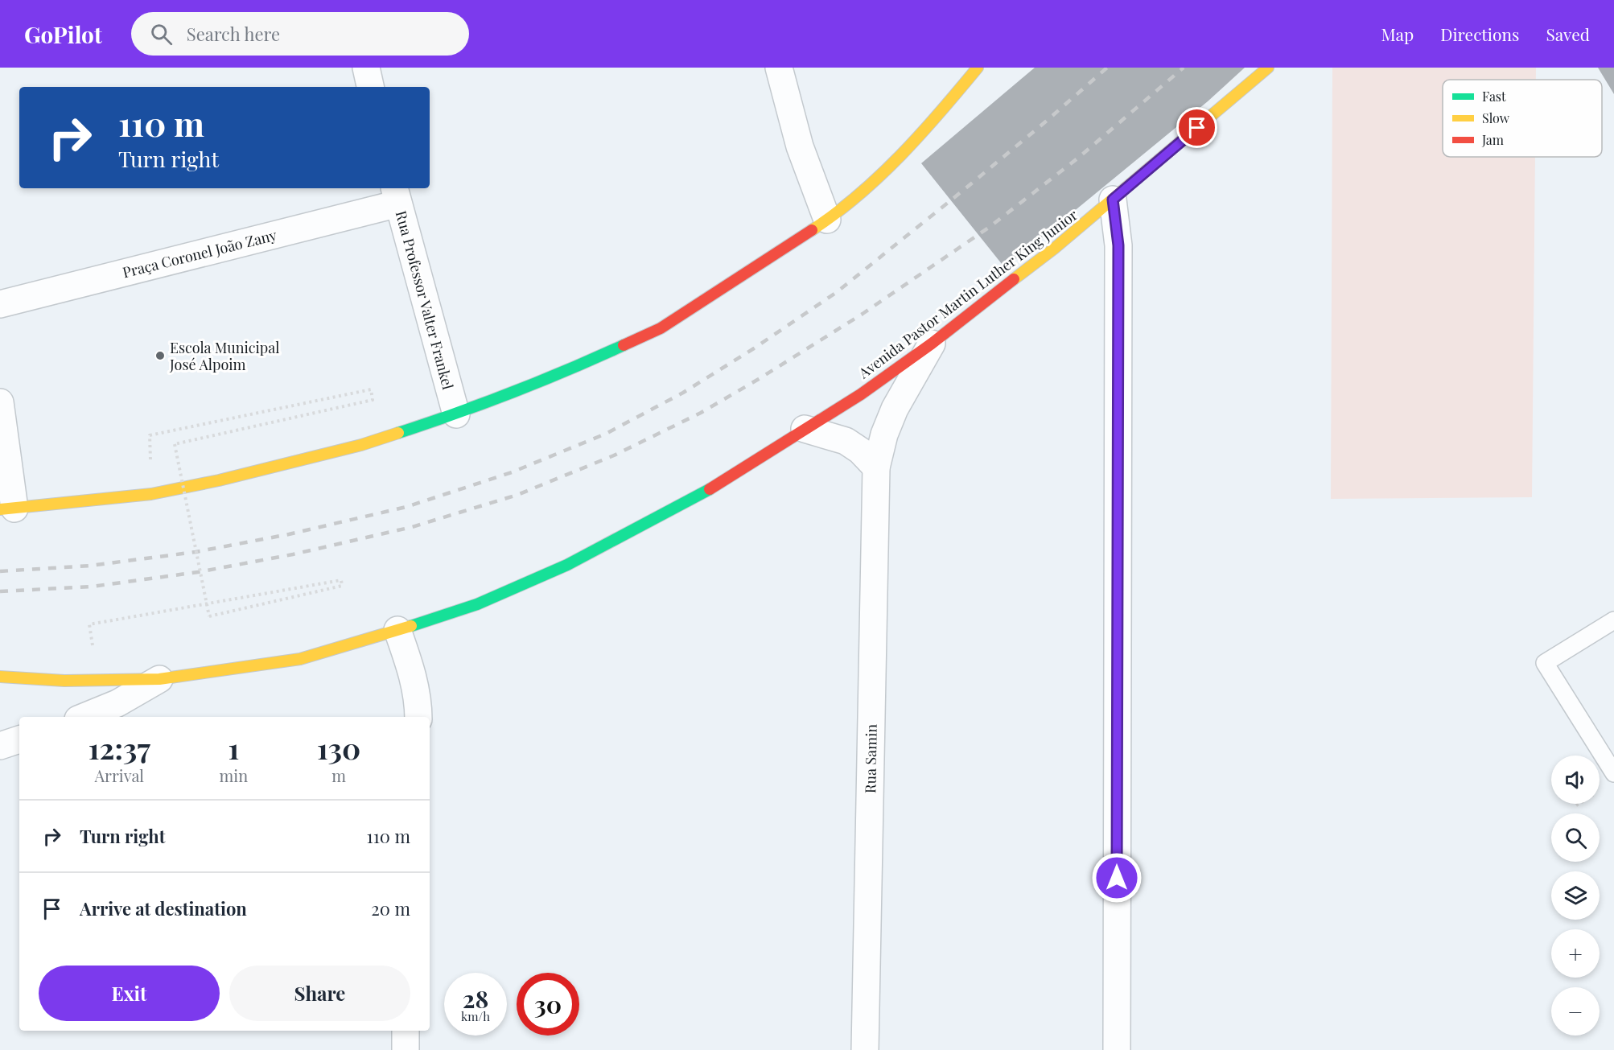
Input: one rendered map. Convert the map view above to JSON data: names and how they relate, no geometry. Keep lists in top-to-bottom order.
{
  "streets": {
    "main road": ["Avenida Pastor Martin Luther King Junior"],
    "street": ["Praça Coronel João Zany", "Rua Professor Valter Frankel", "Rua Samin"]
  },
  "crossings": [
    ["Praça Coronel João Zany", "Rua Professor Valter Frankel"],
    ["Avenida Pastor Martin Luther King Junior", "Rua Samin"]
  ],
  "places": ["Escola Municipal José Alpoim"],
  "legend": ["Fast", "Slow", "Jam"],
  "page": {
    "header": "GoPilot",
    "search": "Search here",
    "nav": ["Map", "Directions", "Saved"],
    "turn": ["110 m", "Turn right"],
    "eta": [
      "12:37",
      "Arrival",
      "1",
      "min",
      "130",
      "m"
    ],
    "map_buttons": ["+", "−"],
    "list": [
      {
        "name": "Turn right",
        "value": "110 m"
      },
      {
        "name": "Arrive at destination",
        "value": "20 m"
      }
    ],
    "buttons": ["Exit", "Share"],
    "speed": "28 km/h",
    "limit": "30"
  }
}
